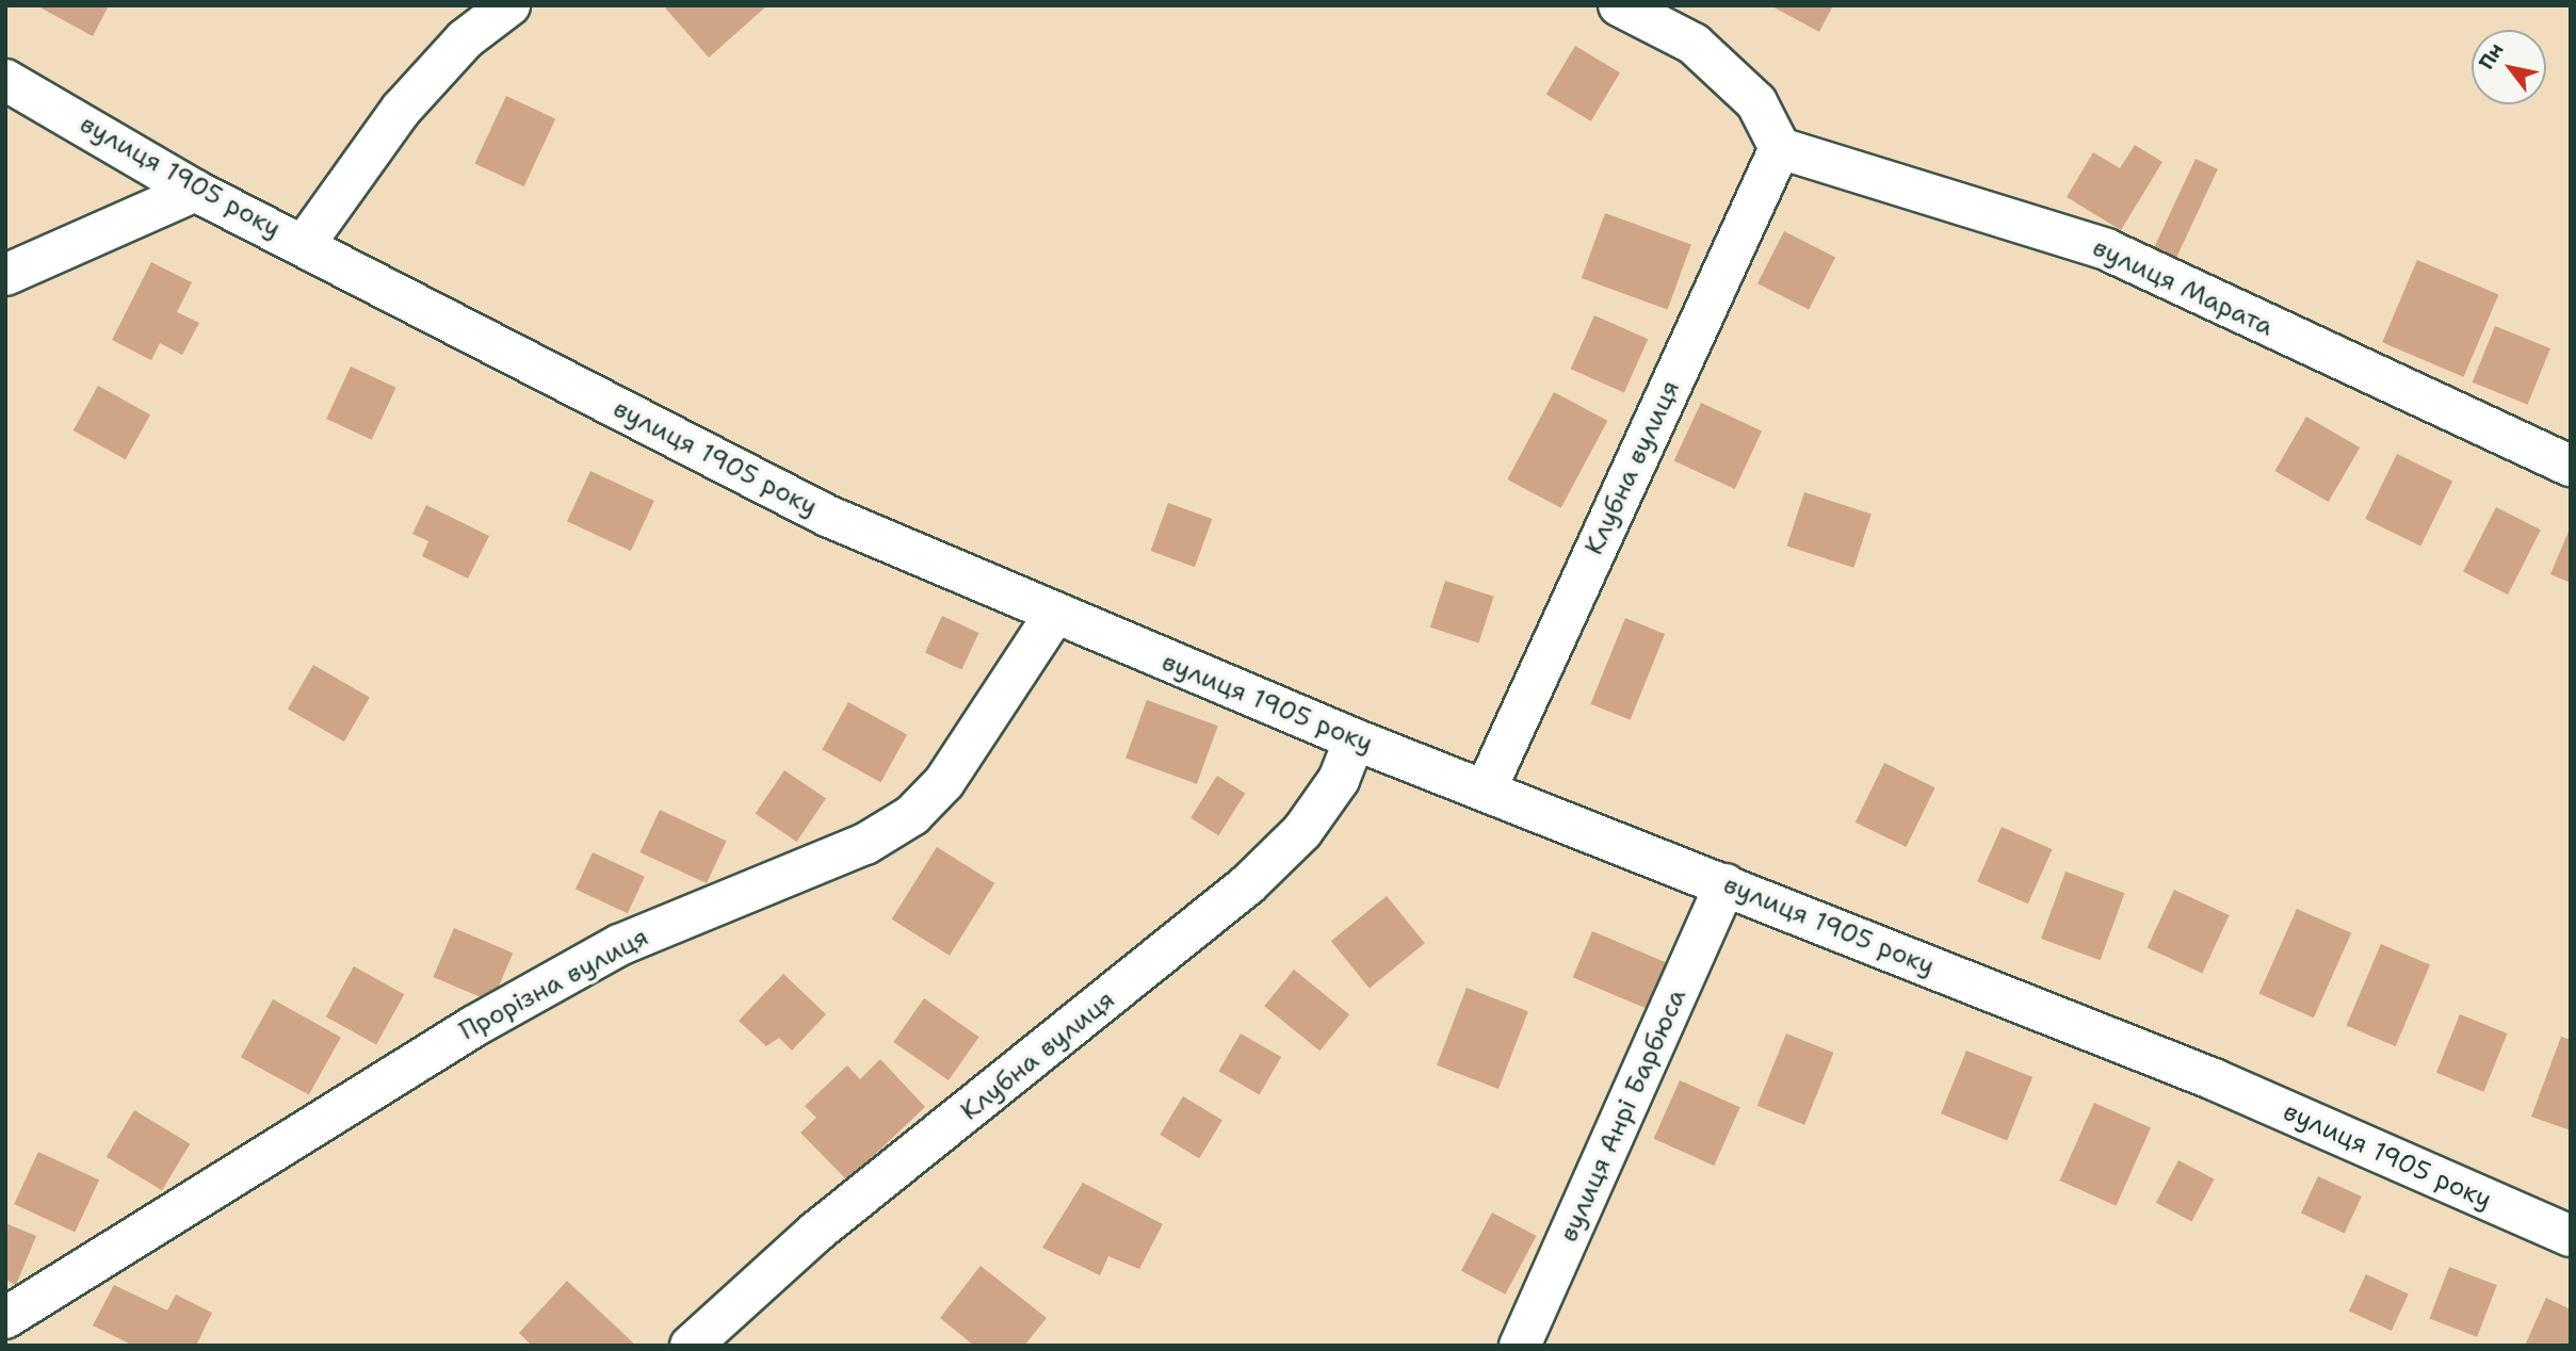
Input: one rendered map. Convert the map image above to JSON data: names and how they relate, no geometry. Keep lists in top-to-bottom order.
{
  "streets": {
    "street": [
      "вулиця 1905 року",
      "вулиця Марата",
      "Клубна вулиця",
      "Прорізна вулиця",
      "вулиця Анрі Барбюса"
    ]
  },
  "crossings": [
    ["вулиця 1905 року", "Клубна вулиця"],
    ["вулиця 1905 року", "Прорізна вулиця"],
    ["вулиця 1905 року", "вулиця Анрі Барбюса"],
    ["вулиця Марата", "Клубна вулиця"]
  ],
  "north": "top left"
}
